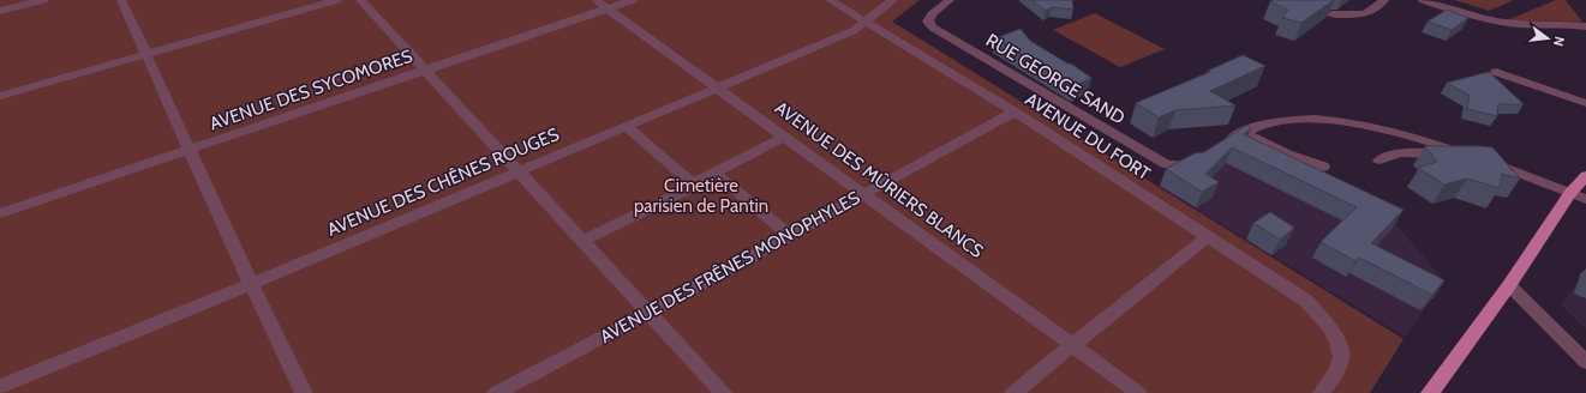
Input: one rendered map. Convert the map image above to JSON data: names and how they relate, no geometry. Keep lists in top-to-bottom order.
{
  "streets": {
    "street": [
      "RUE GEORGE SAND",
      "AVENUE DES SYCOMORES",
      "AVENUE DU FORT",
      "AVENUE DES MÛRIERS BLANCS",
      "AVENUE DES CHÊNES ROUGES",
      "AVENUE DES FRÊNES MONOPHYLES"
    ]
  },
  "crossings": [
    ["AVENUE DES SYCOMORES", "AVENUE DES MÛRIERS BLANCS"],
    ["AVENUE DU FORT", "AVENUE DES CHÊNES ROUGES"],
    ["AVENUE DU FORT", "AVENUE DES FRÊNES MONOPHYLES"],
    ["AVENUE DES MÛRIERS BLANCS", "AVENUE DES CHÊNES ROUGES"],
    ["AVENUE DES MÛRIERS BLANCS", "AVENUE DES FRÊNES MONOPHYLES"]
  ],
  "parks": ["Cimetière parisien de Pantin"],
  "north": "right"
}
